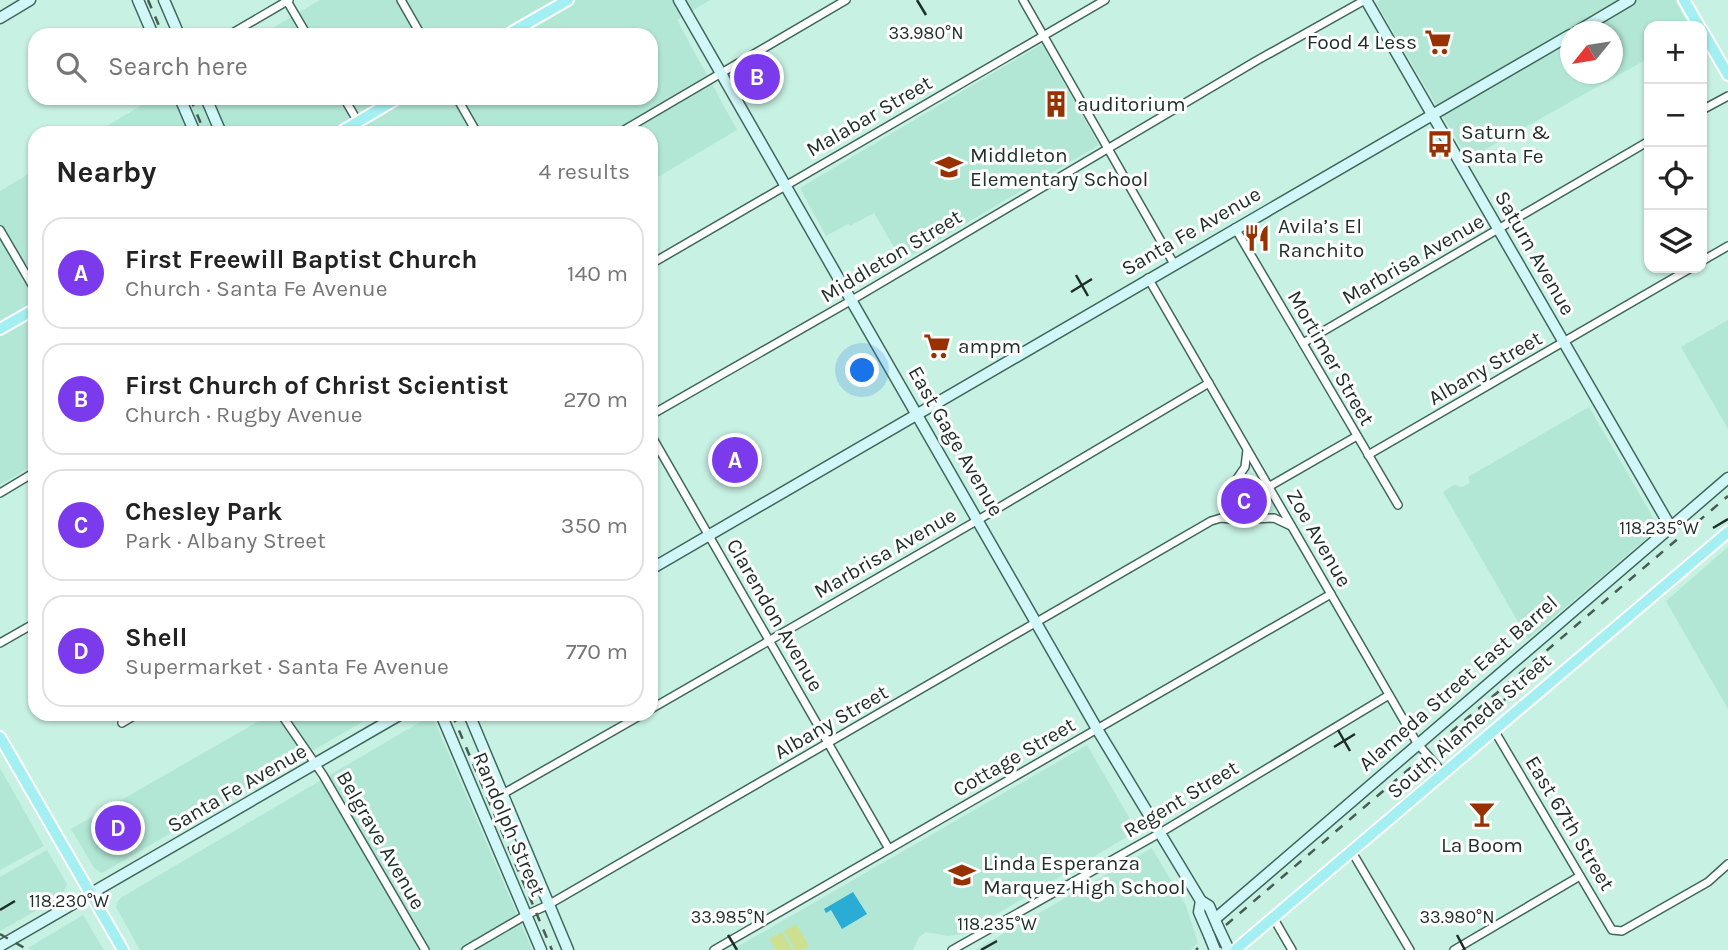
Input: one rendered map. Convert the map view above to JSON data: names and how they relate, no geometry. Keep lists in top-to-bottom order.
{
  "streets": {
    "main road": [
      "Santa Fe Avenue",
      "Saturn Avenue",
      "East Gage Avenue",
      "Alameda Street East Barrel",
      "South Alameda Street",
      "Randolph Street"
    ],
    "street": [
      "Malabar Street",
      "Middleton Street",
      "Marbrisa Avenue",
      "Mortimer Street",
      "Albany Street",
      "Zoe Avenue",
      "Clarendon Avenue",
      "Cottage Street",
      "Regent Street",
      "East 67th Street",
      "Belgrave Avenue"
    ]
  },
  "crossings": [
    ["Malabar Street", "East Gage Avenue"],
    ["Santa Fe Avenue", "Saturn Avenue"],
    ["Santa Fe Avenue", "Mortimer Street"],
    ["Santa Fe Avenue", "East Gage Avenue"],
    ["Santa Fe Avenue", "Zoe Avenue"],
    ["Santa Fe Avenue", "Clarendon Avenue"],
    ["Santa Fe Avenue", "Belgrave Avenue"],
    ["Saturn Avenue", "Middleton Street"],
    ["Saturn Avenue", "Marbrisa Avenue"],
    ["Saturn Avenue", "Albany Street"],
    ["Saturn Avenue", "Alameda Street East Barrel"],
    ["Middleton Street", "East Gage Avenue"],
    ["Marbrisa Avenue", "Mortimer Street"],
    ["Marbrisa Avenue", "East Gage Avenue"],
    ["Marbrisa Avenue", "Zoe Avenue"],
    ["Marbrisa Avenue", "Clarendon Avenue"],
    ["Mortimer Street", "Albany Street"],
    ["Albany Street", "East Gage Avenue"],
    ["Albany Street", "Zoe Avenue"],
    ["Albany Street", "Clarendon Avenue"],
    ["Albany Street", "Randolph Street"],
    ["East Gage Avenue", "Alameda Street East Barrel"],
    ["East Gage Avenue", "South Alameda Street"],
    ["East Gage Avenue", "Cottage Street"],
    ["East Gage Avenue", "Regent Street"],
    ["Zoe Avenue", "Alameda Street East Barrel"],
    ["Zoe Avenue", "South Alameda Street"],
    ["Zoe Avenue", "Cottage Street"],
    ["Zoe Avenue", "Regent Street"],
    ["Clarendon Avenue", "Cottage Street"],
    ["South Alameda Street", "East 67th Street"]
  ],
  "places": {
    "supermarket": ["Food 4 Less", "ampm"],
    "building": ["auditorium"],
    "bus stop": ["Saturn & Santa Fe"],
    "school or university": ["Middleton Elementary School", "Linda Esperanza Marquez High School"],
    "restaurant": ["Avila’s El Ranchito"],
    "bar": ["La Boom"]
  },
  "north": "bottom left",
  "page": {
    "map_buttons": ["+", "−"],
    "search": "Search here",
    "pins": [
      "B",
      "A",
      "C",
      "D"
    ],
    "heading": ["Nearby", "4 results"],
    "list": [
      {
        "mark": "A",
        "name": "First Freewill Baptist Church",
        "note": "Church · Santa Fe Avenue",
        "value": "140 m"
      },
      {
        "mark": "B",
        "name": "First Church of Christ Scientist",
        "note": "Church · Rugby Avenue",
        "value": "270 m"
      },
      {
        "mark": "C",
        "name": "Chesley Park",
        "note": "Park · Albany Street",
        "value": "350 m"
      },
      {
        "mark": "D",
        "name": "Shell",
        "note": "Supermarket · Santa Fe Avenue",
        "value": "770 m"
      }
    ]
  },
  "coordinates": [
    "33.980°N",
    "118.235°W",
    "118.230°W",
    "33.985°N"
  ]
}
